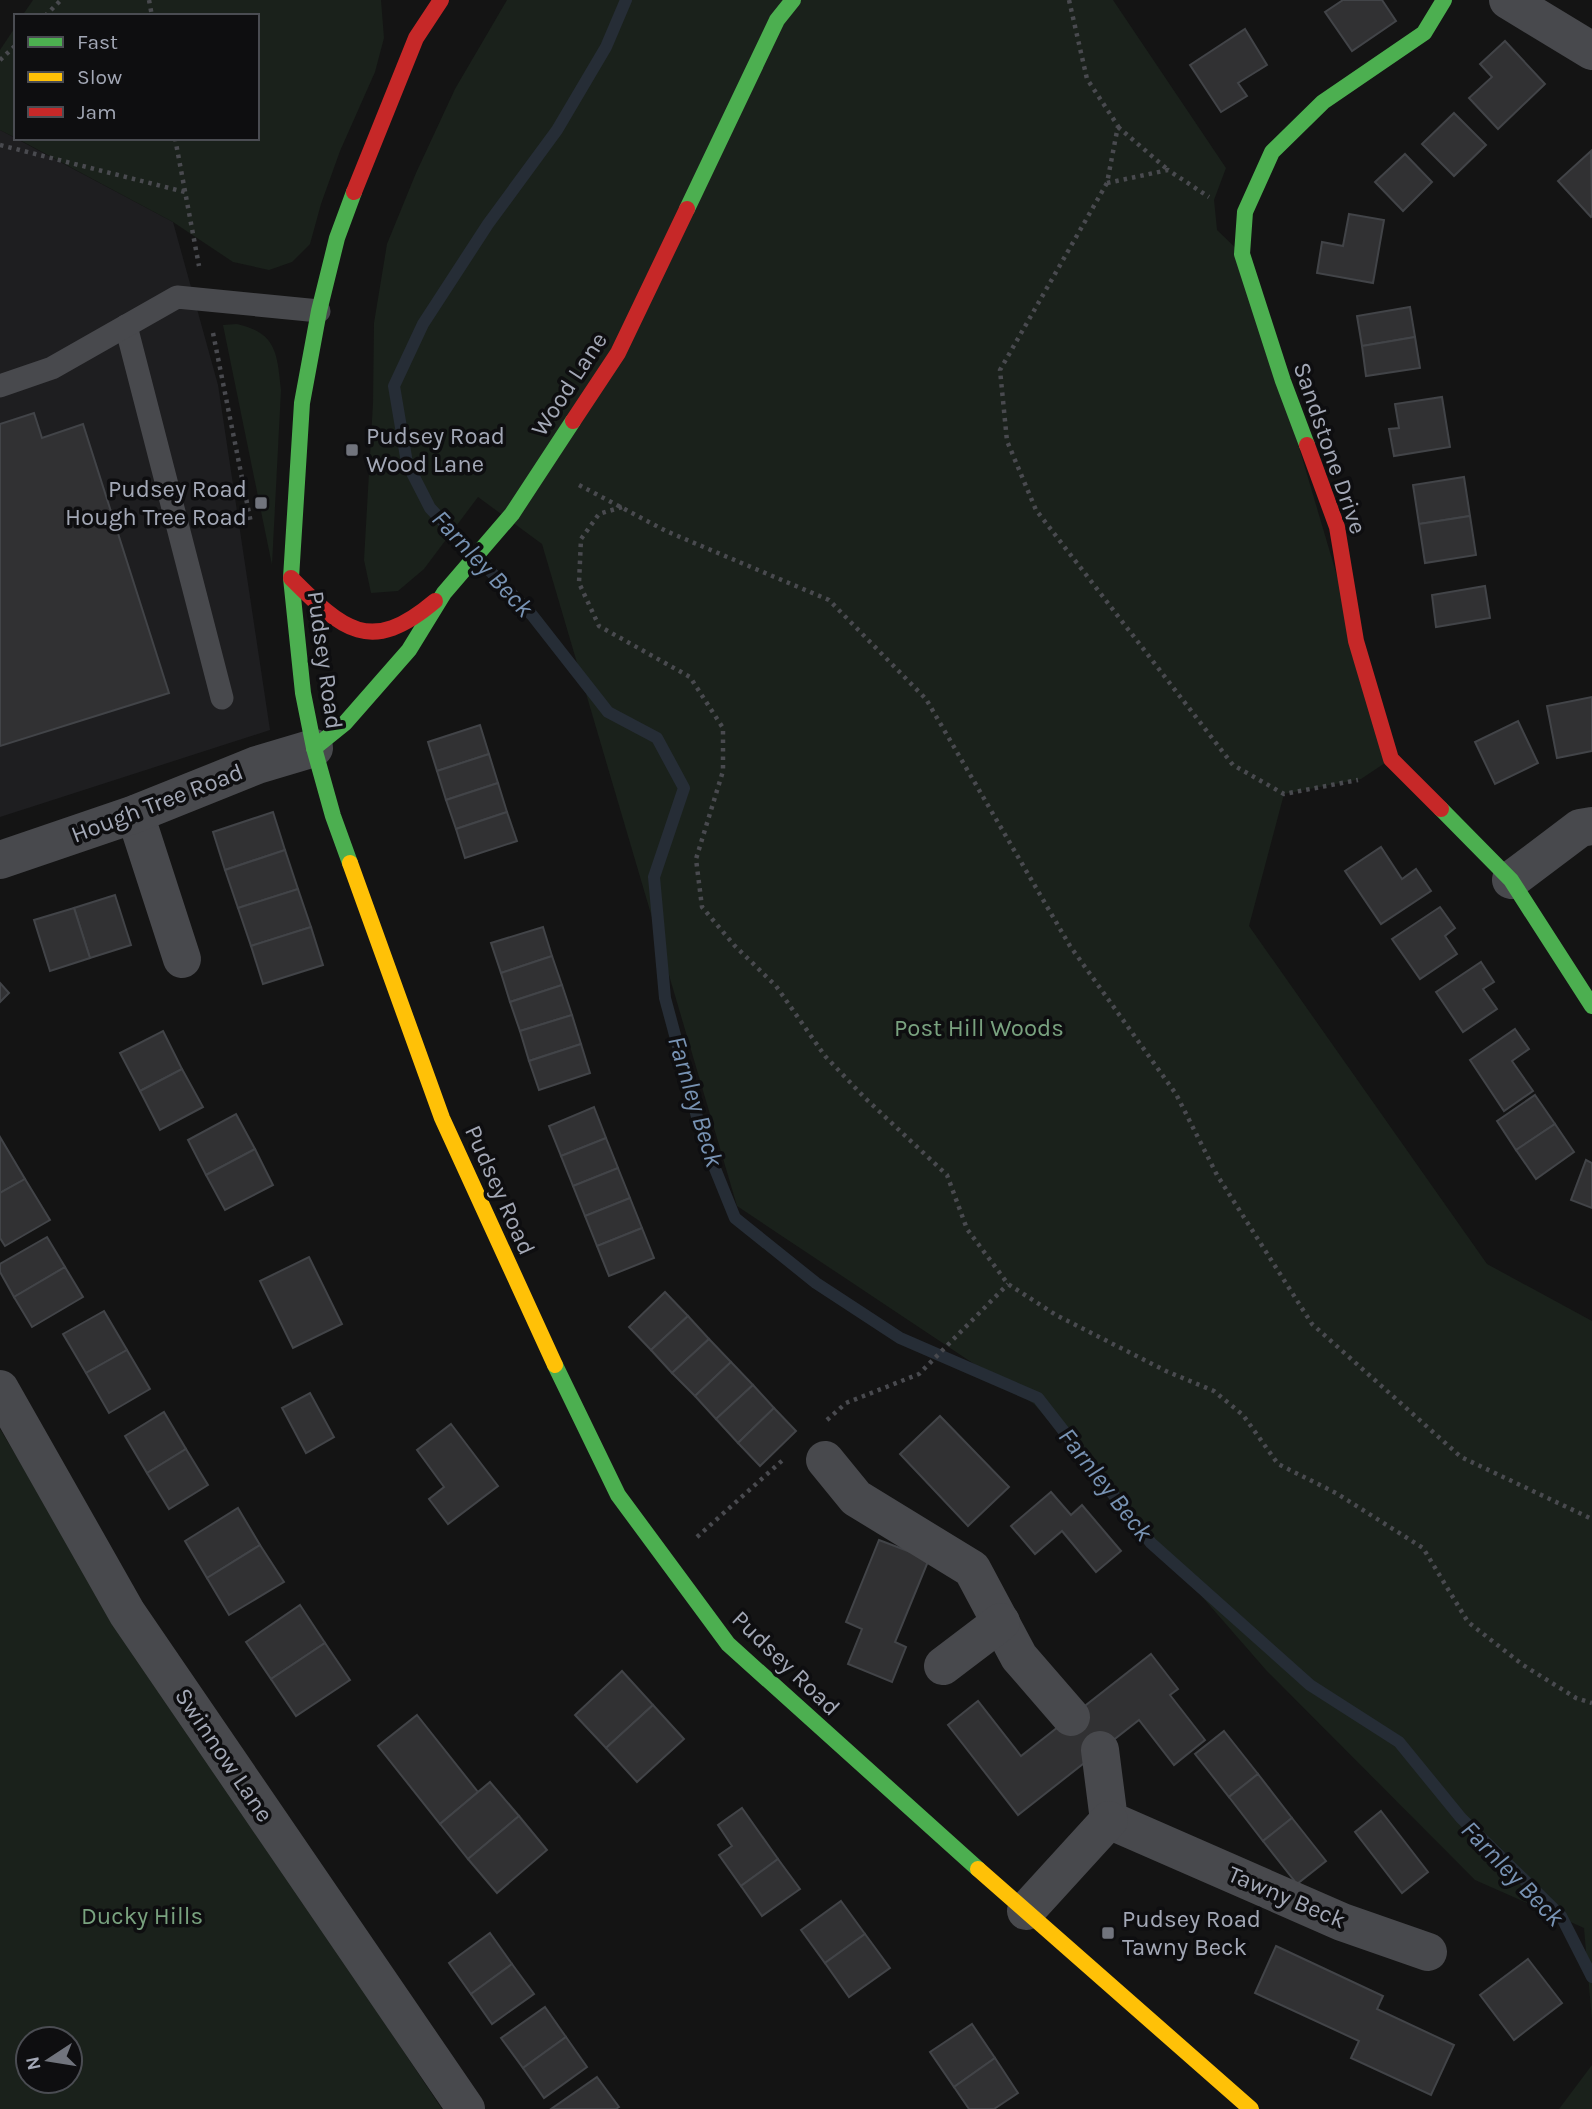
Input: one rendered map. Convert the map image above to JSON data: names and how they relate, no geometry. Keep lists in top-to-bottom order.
{
  "streets": {
    "main road": ["Wood Lane", "Sandstone Drive", "Pudsey Road"],
    "street": ["Hough Tree Road", "Swinnow Lane", "Tawny Beck"]
  },
  "crossings": [
    ["Wood Lane", "Pudsey Road"],
    ["Wood Lane", "Hough Tree Road"],
    ["Pudsey Road", "Hough Tree Road"]
  ],
  "water": ["Farnley Beck"],
  "parks": ["Post Hill Woods", "Ducky Hills"],
  "places": {
    "transit": ["Pudsey Road Wood Lane", "Pudsey Road Hough Tree Road", "Pudsey Road Tawny Beck"]
  },
  "legend": ["Fast", "Slow", "Jam"],
  "north": "left"
}
